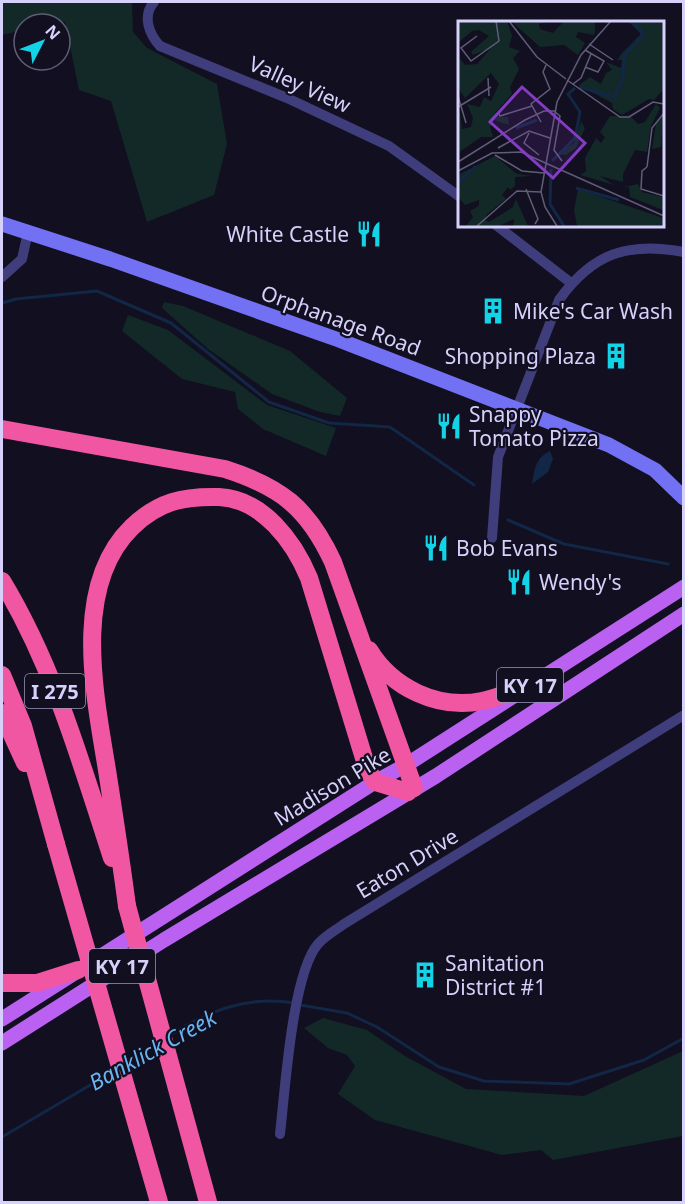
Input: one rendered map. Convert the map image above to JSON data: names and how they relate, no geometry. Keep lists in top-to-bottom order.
{
  "streets": {
    "highway": ["I 275"],
    "main road": ["Orphanage Road", "KY 17", "Madison Pike"],
    "street": ["Valley View", "Eaton Drive"]
  },
  "water": ["Banklick Creek"],
  "places": {
    "restaurant": [
      "White Castle",
      "Snappy Tomato Pizza",
      "Bob Evans",
      "Wendy's"
    ],
    "building": ["Mike's Car Wash", "Shopping Plaza", "Sanitation District #1"]
  },
  "north": "top right"
}
